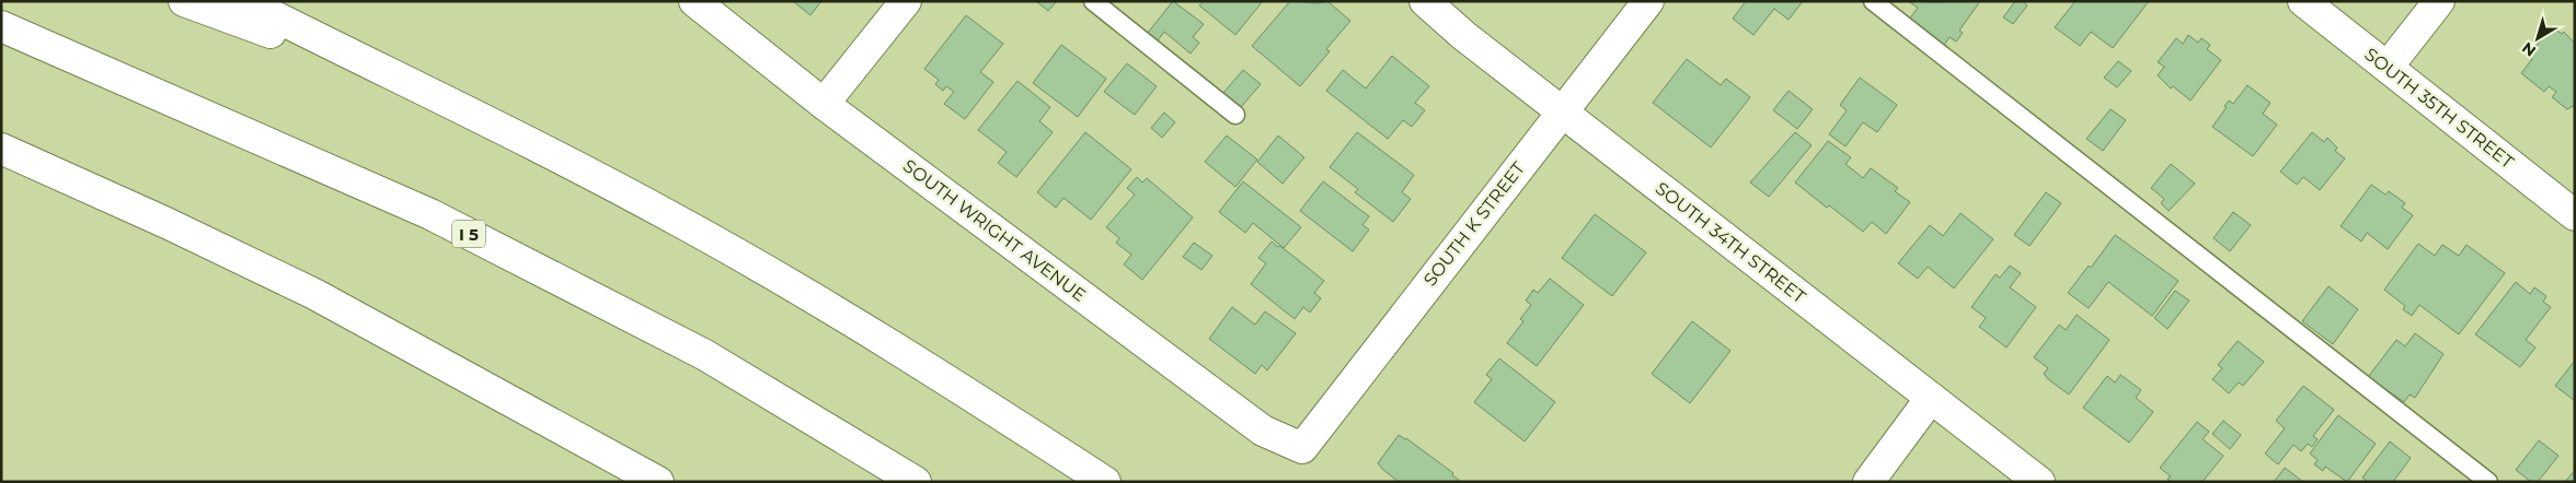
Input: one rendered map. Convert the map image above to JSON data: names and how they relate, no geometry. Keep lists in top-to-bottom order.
{
  "streets": {
    "main road": [
      "SOUTH 35TH STREET",
      "SOUTH K STREET",
      "SOUTH WRIGHT AVENUE",
      "I 5",
      "SOUTH 34TH STREET"
    ]
  },
  "crossings": [
    ["SOUTH K STREET", "SOUTH WRIGHT AVENUE"],
    ["SOUTH K STREET", "SOUTH 34TH STREET"]
  ],
  "north": "bottom left"
}
